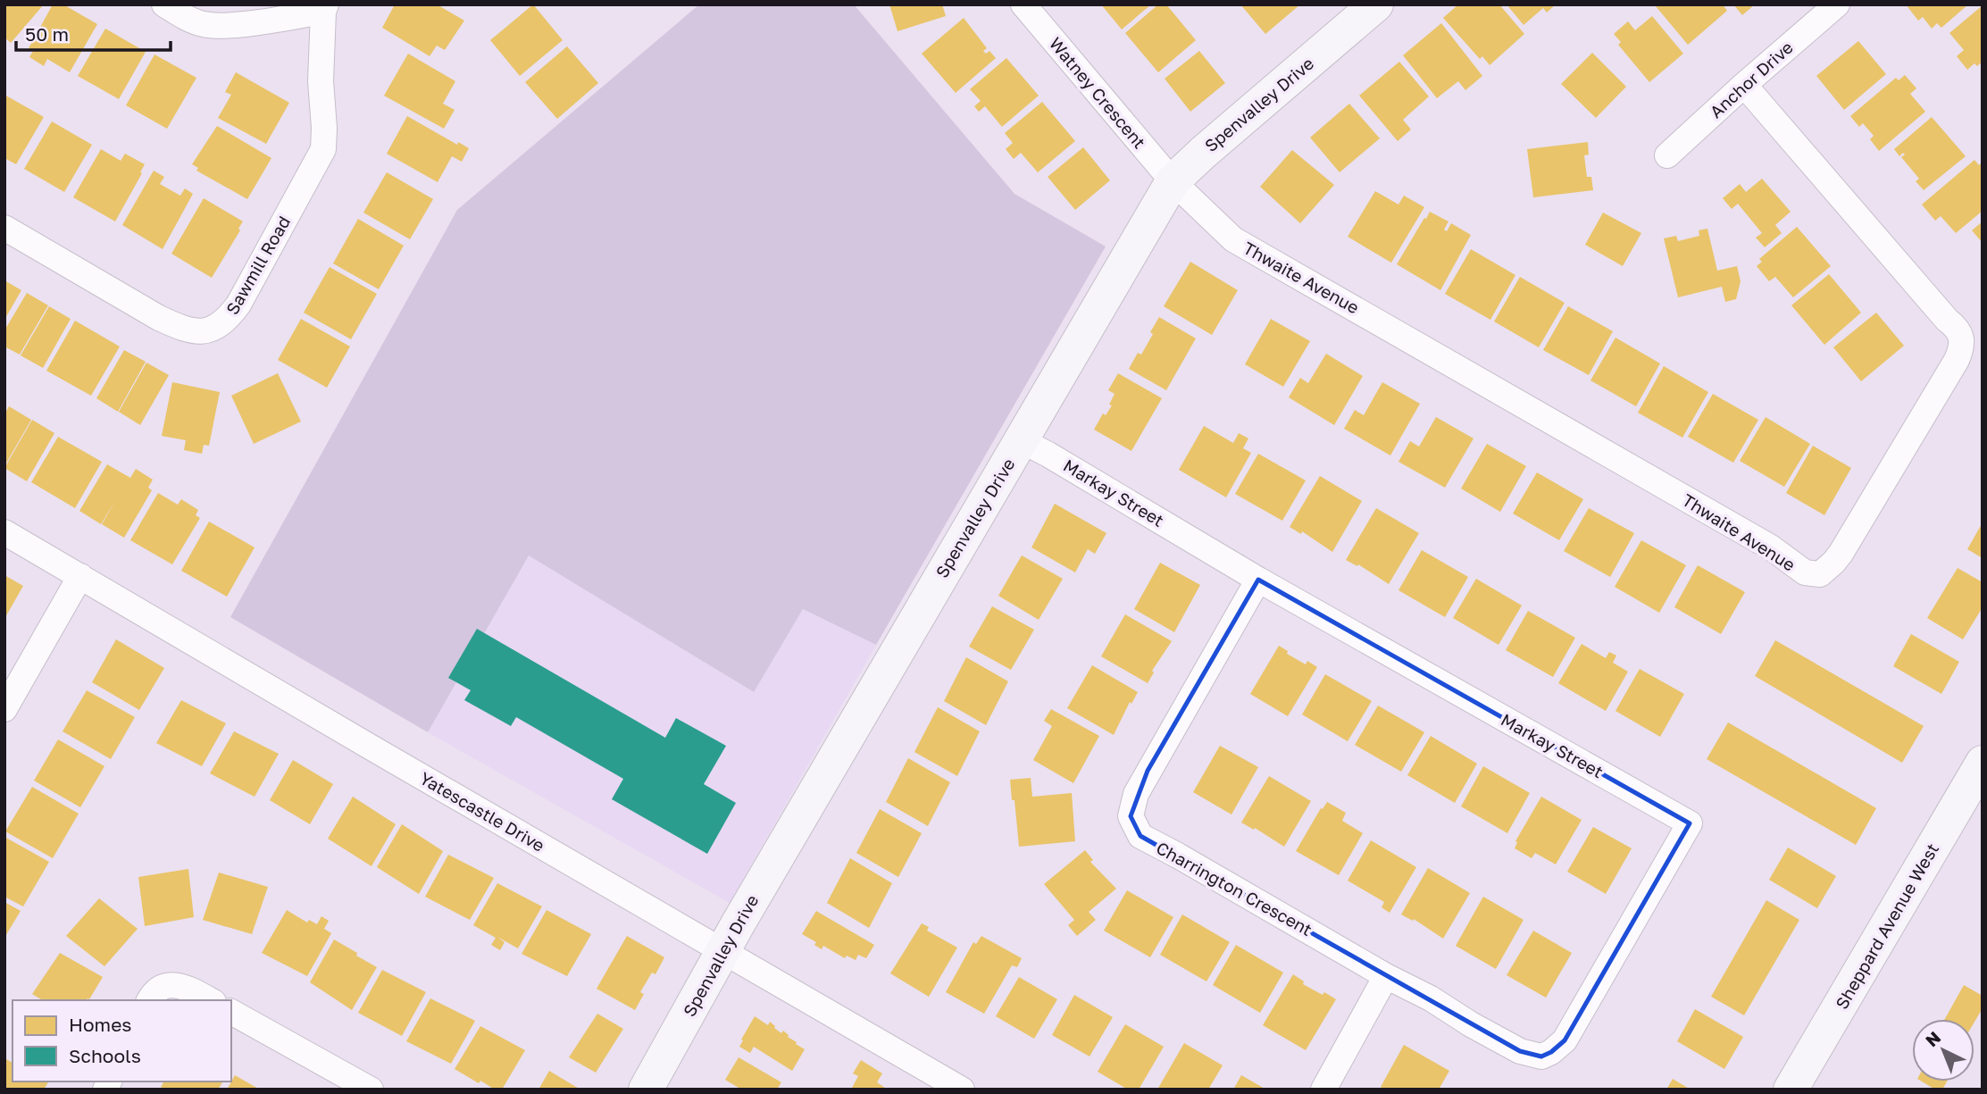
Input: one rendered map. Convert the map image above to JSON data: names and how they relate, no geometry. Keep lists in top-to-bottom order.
{
  "streets": {
    "street": [
      "Anchor Drive",
      "Watney Crescent",
      "Spenvalley Drive",
      "Sawmill Road",
      "Thwaite Avenue",
      "Markay Street",
      "Yatescastle Drive",
      "Charrington Crescent",
      "Sheppard Avenue West"
    ]
  },
  "crossings": [
    ["Anchor Drive", "Thwaite Avenue"],
    ["Watney Crescent", "Spenvalley Drive"],
    ["Watney Crescent", "Thwaite Avenue"],
    ["Spenvalley Drive", "Thwaite Avenue"],
    ["Spenvalley Drive", "Markay Street"],
    ["Spenvalley Drive", "Yatescastle Drive"],
    ["Markay Street", "Charrington Crescent"]
  ],
  "legend": ["Homes", "Schools"],
  "scale_bar": "50 m",
  "north": "top left"
}
